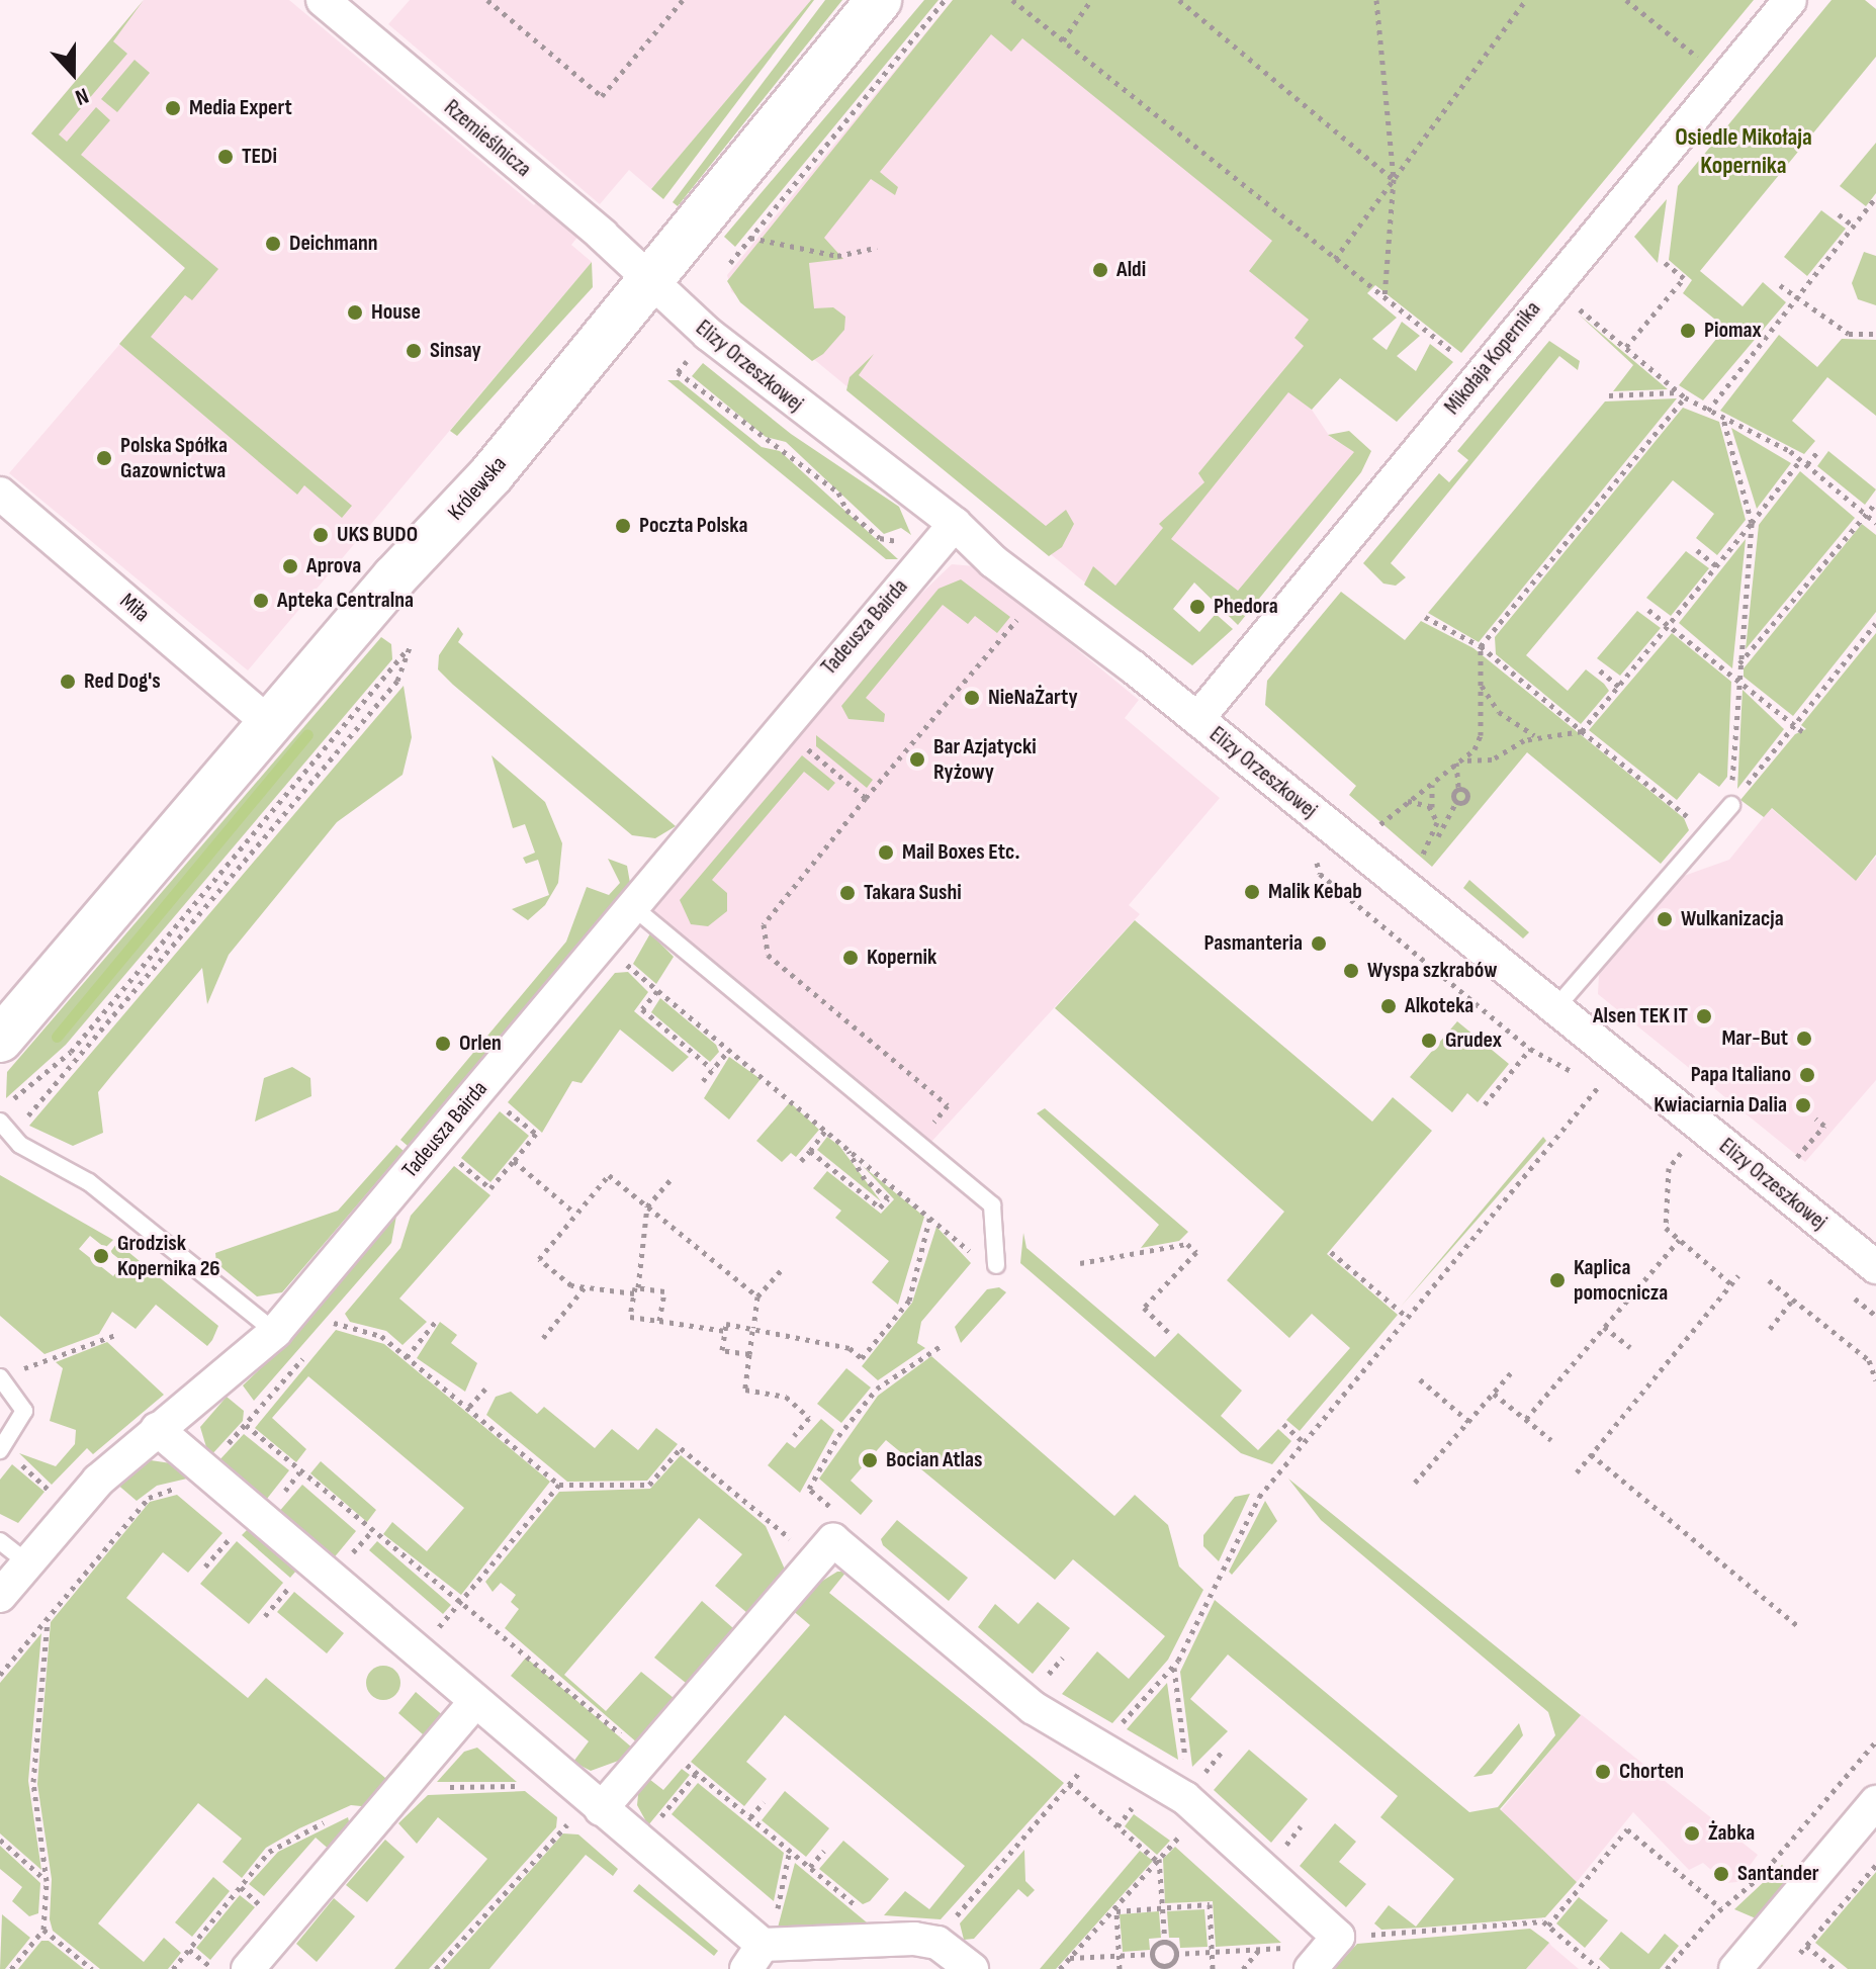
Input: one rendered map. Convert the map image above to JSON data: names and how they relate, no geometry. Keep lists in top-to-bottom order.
{
  "streets": {
    "main road": ["Królewska"],
    "street": [
      "Rzemieślnicza",
      "Mikołaja Kopernika",
      "Elizy Orzeszkowej",
      "Miła",
      "Tadeusza Bairda"
    ]
  },
  "crossings": [
    ["Rzemieślnicza", "Elizy Orzeszkowej"],
    ["Rzemieślnicza", "Królewska"],
    ["Mikołaja Kopernika", "Elizy Orzeszkowej"],
    ["Elizy Orzeszkowej", "Królewska"],
    ["Elizy Orzeszkowej", "Tadeusza Bairda"],
    ["Królewska", "Miła"]
  ],
  "districts": ["Osiedle Mikołaja Kopernika"],
  "places": [
    "Media Expert",
    "TEDi",
    "Deichmann",
    "Aldi",
    "House",
    "Piomax",
    "Sinsay",
    "Polska Spółka Gazownictwa",
    "Poczta Polska",
    "UKS BUDO",
    "Aprova",
    "Apteka Centralna",
    "Phedora",
    "Red Dog's",
    "NieNaŻarty",
    "Bar Azjatycki Ryżowy",
    "Mail Boxes Etc.",
    "Malik Kebab",
    "Takara Sushi",
    "Wulkanizacja",
    "Pasmanteria",
    "Kopernik",
    "Wyspa szkrabów",
    "Alkoteka",
    "Alsen TEK IT",
    "Mar-But",
    "Grudex",
    "Orlen",
    "Papa Italiano",
    "Kwiaciarnia Dalia",
    "Grodzisk Kopernika 26",
    "Kaplica pomocnicza",
    "Bocian Atlas",
    "Chorten",
    "Żabka",
    "Santander"
  ],
  "north": "bottom"
}
